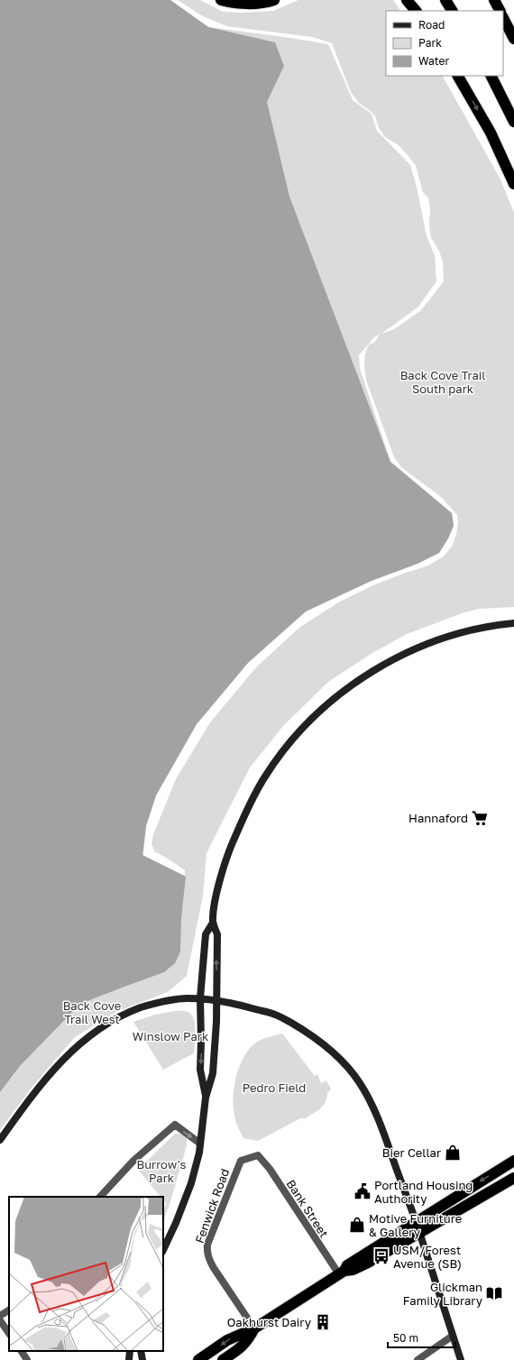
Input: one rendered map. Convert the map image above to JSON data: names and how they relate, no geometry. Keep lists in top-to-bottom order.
{
  "streets": {
    "street": ["Fenwick Road", "Bank Street"]
  },
  "crossings": [
    ["Fenwick Road", "Bank Street"]
  ],
  "parks": [
    "Back Cove Trail South park",
    "Back Cove Trail West",
    "Winslow Park",
    "Pedro Field",
    "Burrow's Park"
  ],
  "places": {
    "supermarket": ["Hannaford"],
    "shop": ["Bier Cellar", "Motive Furniture & Gallery"],
    "public building": ["Portland Housing Authority"],
    "bus stop": ["USM/Forest Avenue (SB)"],
    "library": ["Glickman Family Library"],
    "building": ["Oakhurst Dairy"]
  },
  "legend": ["Road", "Park", "Water"],
  "scale_bar": "50 m"
}
